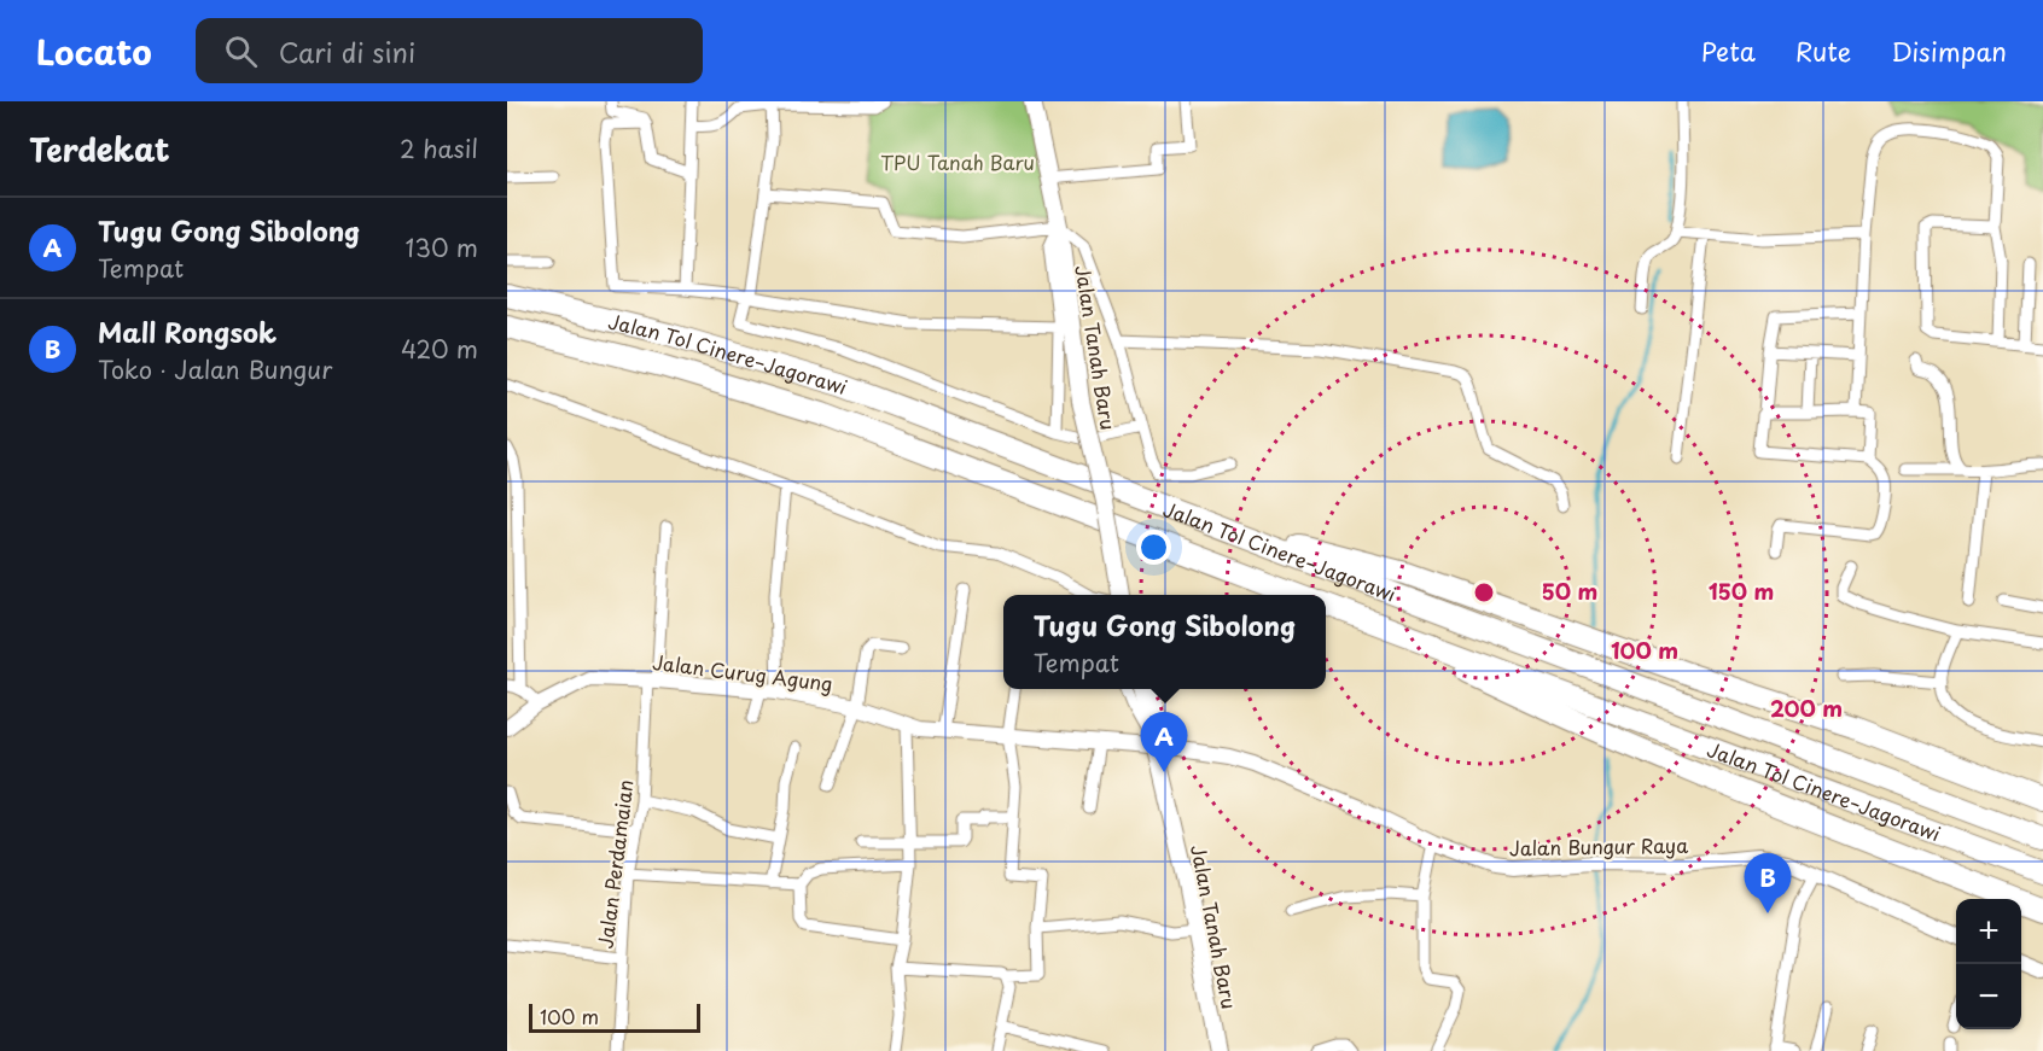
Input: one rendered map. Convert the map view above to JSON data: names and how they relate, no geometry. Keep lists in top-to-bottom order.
{
  "streets": {
    "highway": ["Jalan Tol Cinere–Jagorawi"],
    "main road": ["Jalan Tanah Baru"],
    "street": ["Jalan Curug Agung", "Jalan Bungur Raya", "Jalan Perdamaian"]
  },
  "crossings": [
    ["Jalan Tanah Baru", "Jalan Curug Agung"],
    ["Jalan Tanah Baru", "Jalan Bungur Raya"],
    ["Jalan Curug Agung", "Jalan Bungur Raya"],
    ["Jalan Curug Agung", "Jalan Perdamaian"]
  ],
  "parks": ["TPU Tanah Baru"],
  "scale_bar": "100 m",
  "page": {
    "header": "Locato",
    "search": "Cari di sini",
    "nav": ["Peta", "Rute", "Disimpan"],
    "heading": ["Terdekat", "2 hasil"],
    "list": [
      {
        "mark": "A",
        "name": "Tugu Gong Sibolong",
        "note": "Tempat",
        "value": "130 m"
      },
      {
        "mark": "B",
        "name": "Mall Rongsok",
        "note": "Toko · Jalan Bungur",
        "value": "420 m"
      }
    ],
    "popup": ["Tugu Gong Sibolong", "Tempat"],
    "pins": ["A", "B"],
    "map_buttons": ["+", "−"],
    "scale": "100 m"
  },
  "rings": [
    "50 m",
    "150 m",
    "100 m",
    "200 m"
  ]
}
